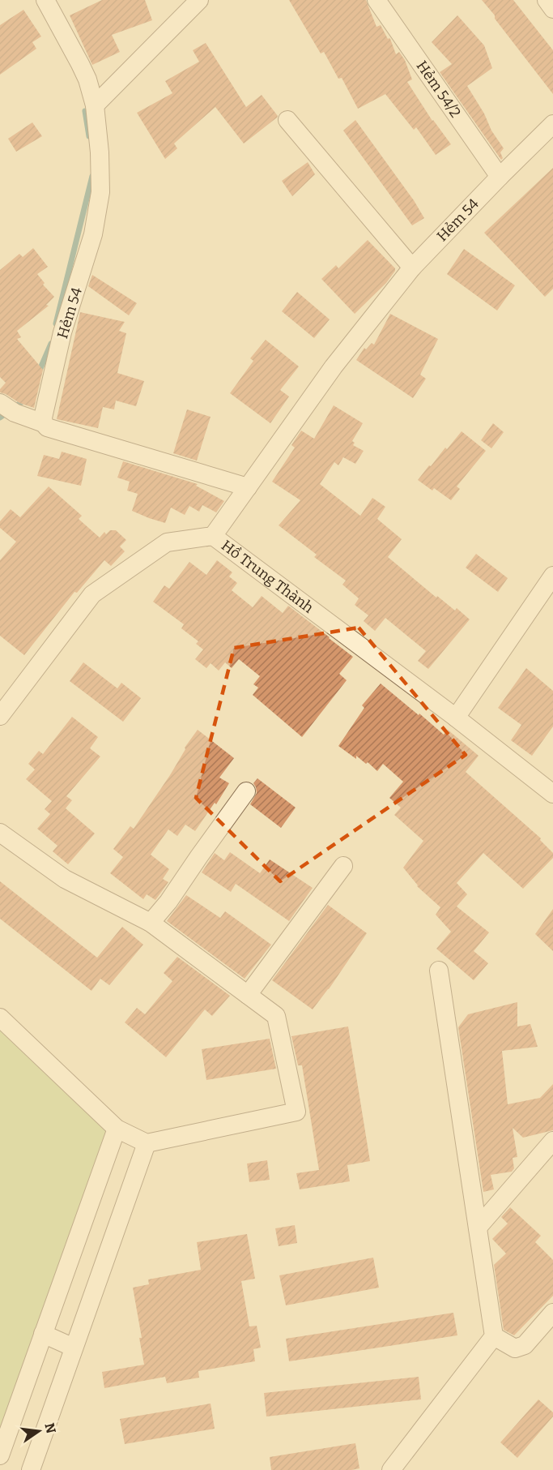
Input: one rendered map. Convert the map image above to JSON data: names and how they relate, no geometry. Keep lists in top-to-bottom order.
{
  "streets": {
    "street": ["Hẻm 54/2", "Hẻm 54", "Hồ Trung Thành"]
  },
  "crossings": [
    ["Hẻm 54/2", "Hẻm 54"],
    ["Hẻm 54", "Hồ Trung Thành"]
  ],
  "north": "right"
}
